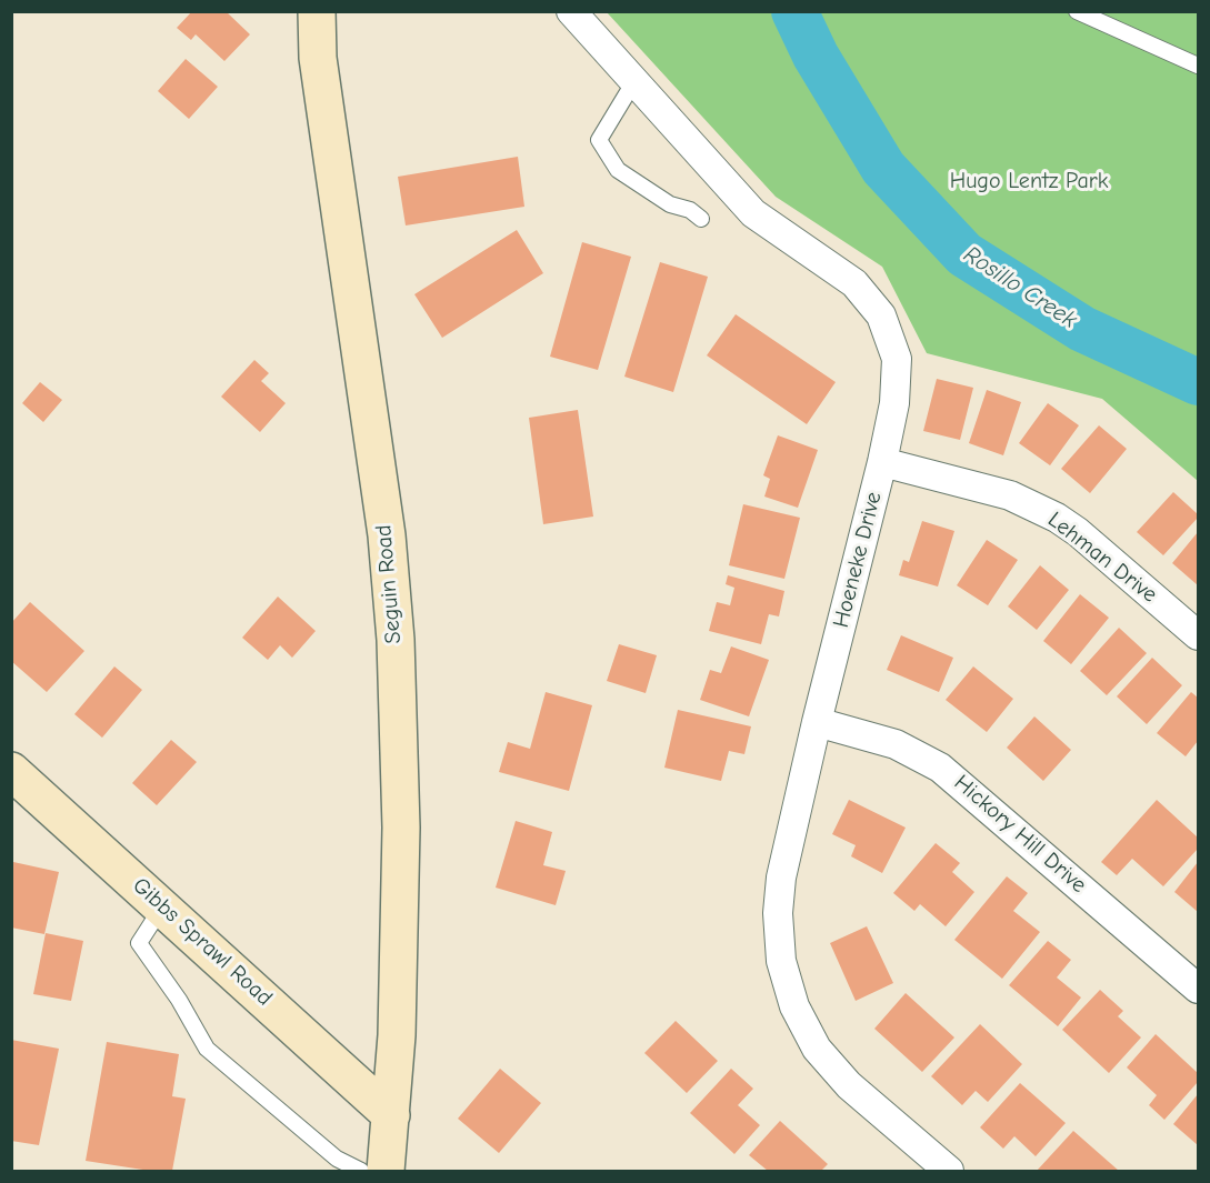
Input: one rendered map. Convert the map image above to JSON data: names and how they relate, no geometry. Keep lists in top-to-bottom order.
{
  "streets": {
    "street": [
      "Lehman Drive",
      "Hoeneke Drive",
      "Seguin Road",
      "Hickory Hill Drive",
      "Gibbs Sprawl Road"
    ]
  },
  "crossings": [
    ["Lehman Drive", "Hoeneke Drive"],
    ["Hoeneke Drive", "Hickory Hill Drive"],
    ["Seguin Road", "Gibbs Sprawl Road"]
  ],
  "water": ["Rosillo Creek"],
  "parks": ["Hugo Lentz Park"]
}
